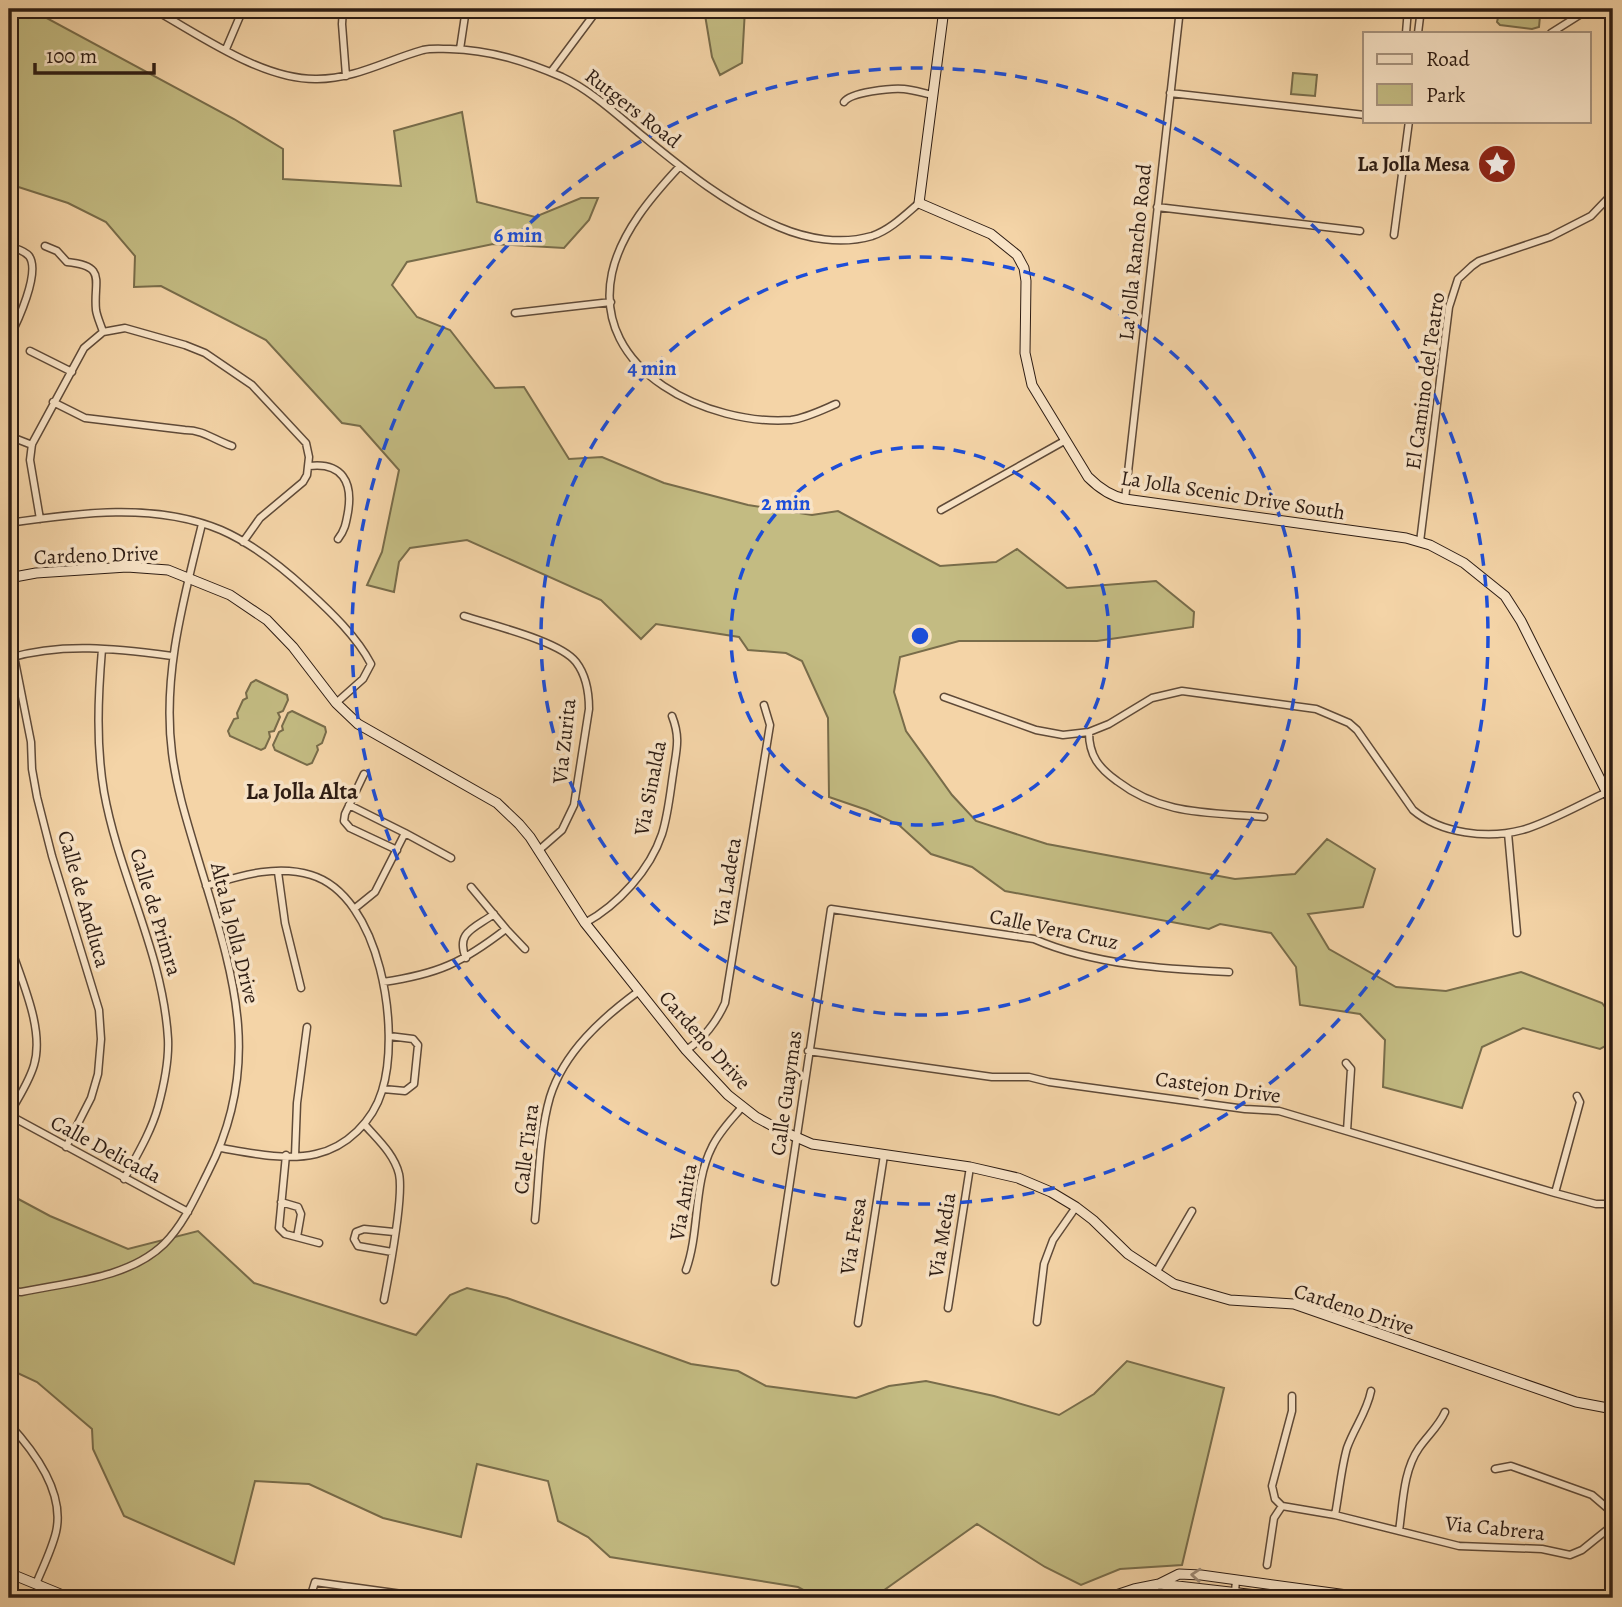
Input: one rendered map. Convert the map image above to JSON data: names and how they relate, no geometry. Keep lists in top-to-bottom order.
{
  "streets": {
    "street": [
      "Rutgers Road",
      "La Jolla Rancho Road",
      "El Camino del Teatro",
      "La Jolla Scenic Drive South",
      "Cardeno Drive",
      "Via Zurita",
      "Via Sinalda",
      "Via Ladeta",
      "Calle de Andluca",
      "Calle de Primra",
      "Calle Vera Cruz",
      "Alta la Jolla Drive",
      "Castejon Drive",
      "Calle Guaymas",
      "Calle Delicada",
      "Calle Tiara",
      "Via Anita",
      "Via Media",
      "Via Fresa",
      "Via Cabrera"
    ]
  },
  "crossings": [
    ["Rutgers Road", "La Jolla Scenic Drive South"],
    ["La Jolla Rancho Road", "La Jolla Scenic Drive South"],
    ["El Camino del Teatro", "La Jolla Scenic Drive South"],
    ["Cardeno Drive", "Via Zurita"],
    ["Cardeno Drive", "Via Sinalda"],
    ["Cardeno Drive", "Via Ladeta"],
    ["Cardeno Drive", "Alta la Jolla Drive"],
    ["Cardeno Drive", "Calle Guaymas"],
    ["Cardeno Drive", "Calle Tiara"],
    ["Cardeno Drive", "Via Anita"],
    ["Cardeno Drive", "Via Media"],
    ["Cardeno Drive", "Via Fresa"],
    ["Calle de Andluca", "Calle Delicada"],
    ["Calle de Primra", "Calle Delicada"],
    ["Calle Vera Cruz", "Calle Guaymas"],
    ["Alta la Jolla Drive", "Calle Delicada"],
    ["Castejon Drive", "Calle Guaymas"]
  ],
  "districts": ["La Jolla Alta"],
  "places": {
    "place": ["La Jolla Mesa"]
  },
  "legend": ["Road", "Park"],
  "scale_bar": "100 m",
  "rings": ["6 min", "4 min", "2 min"]
}
